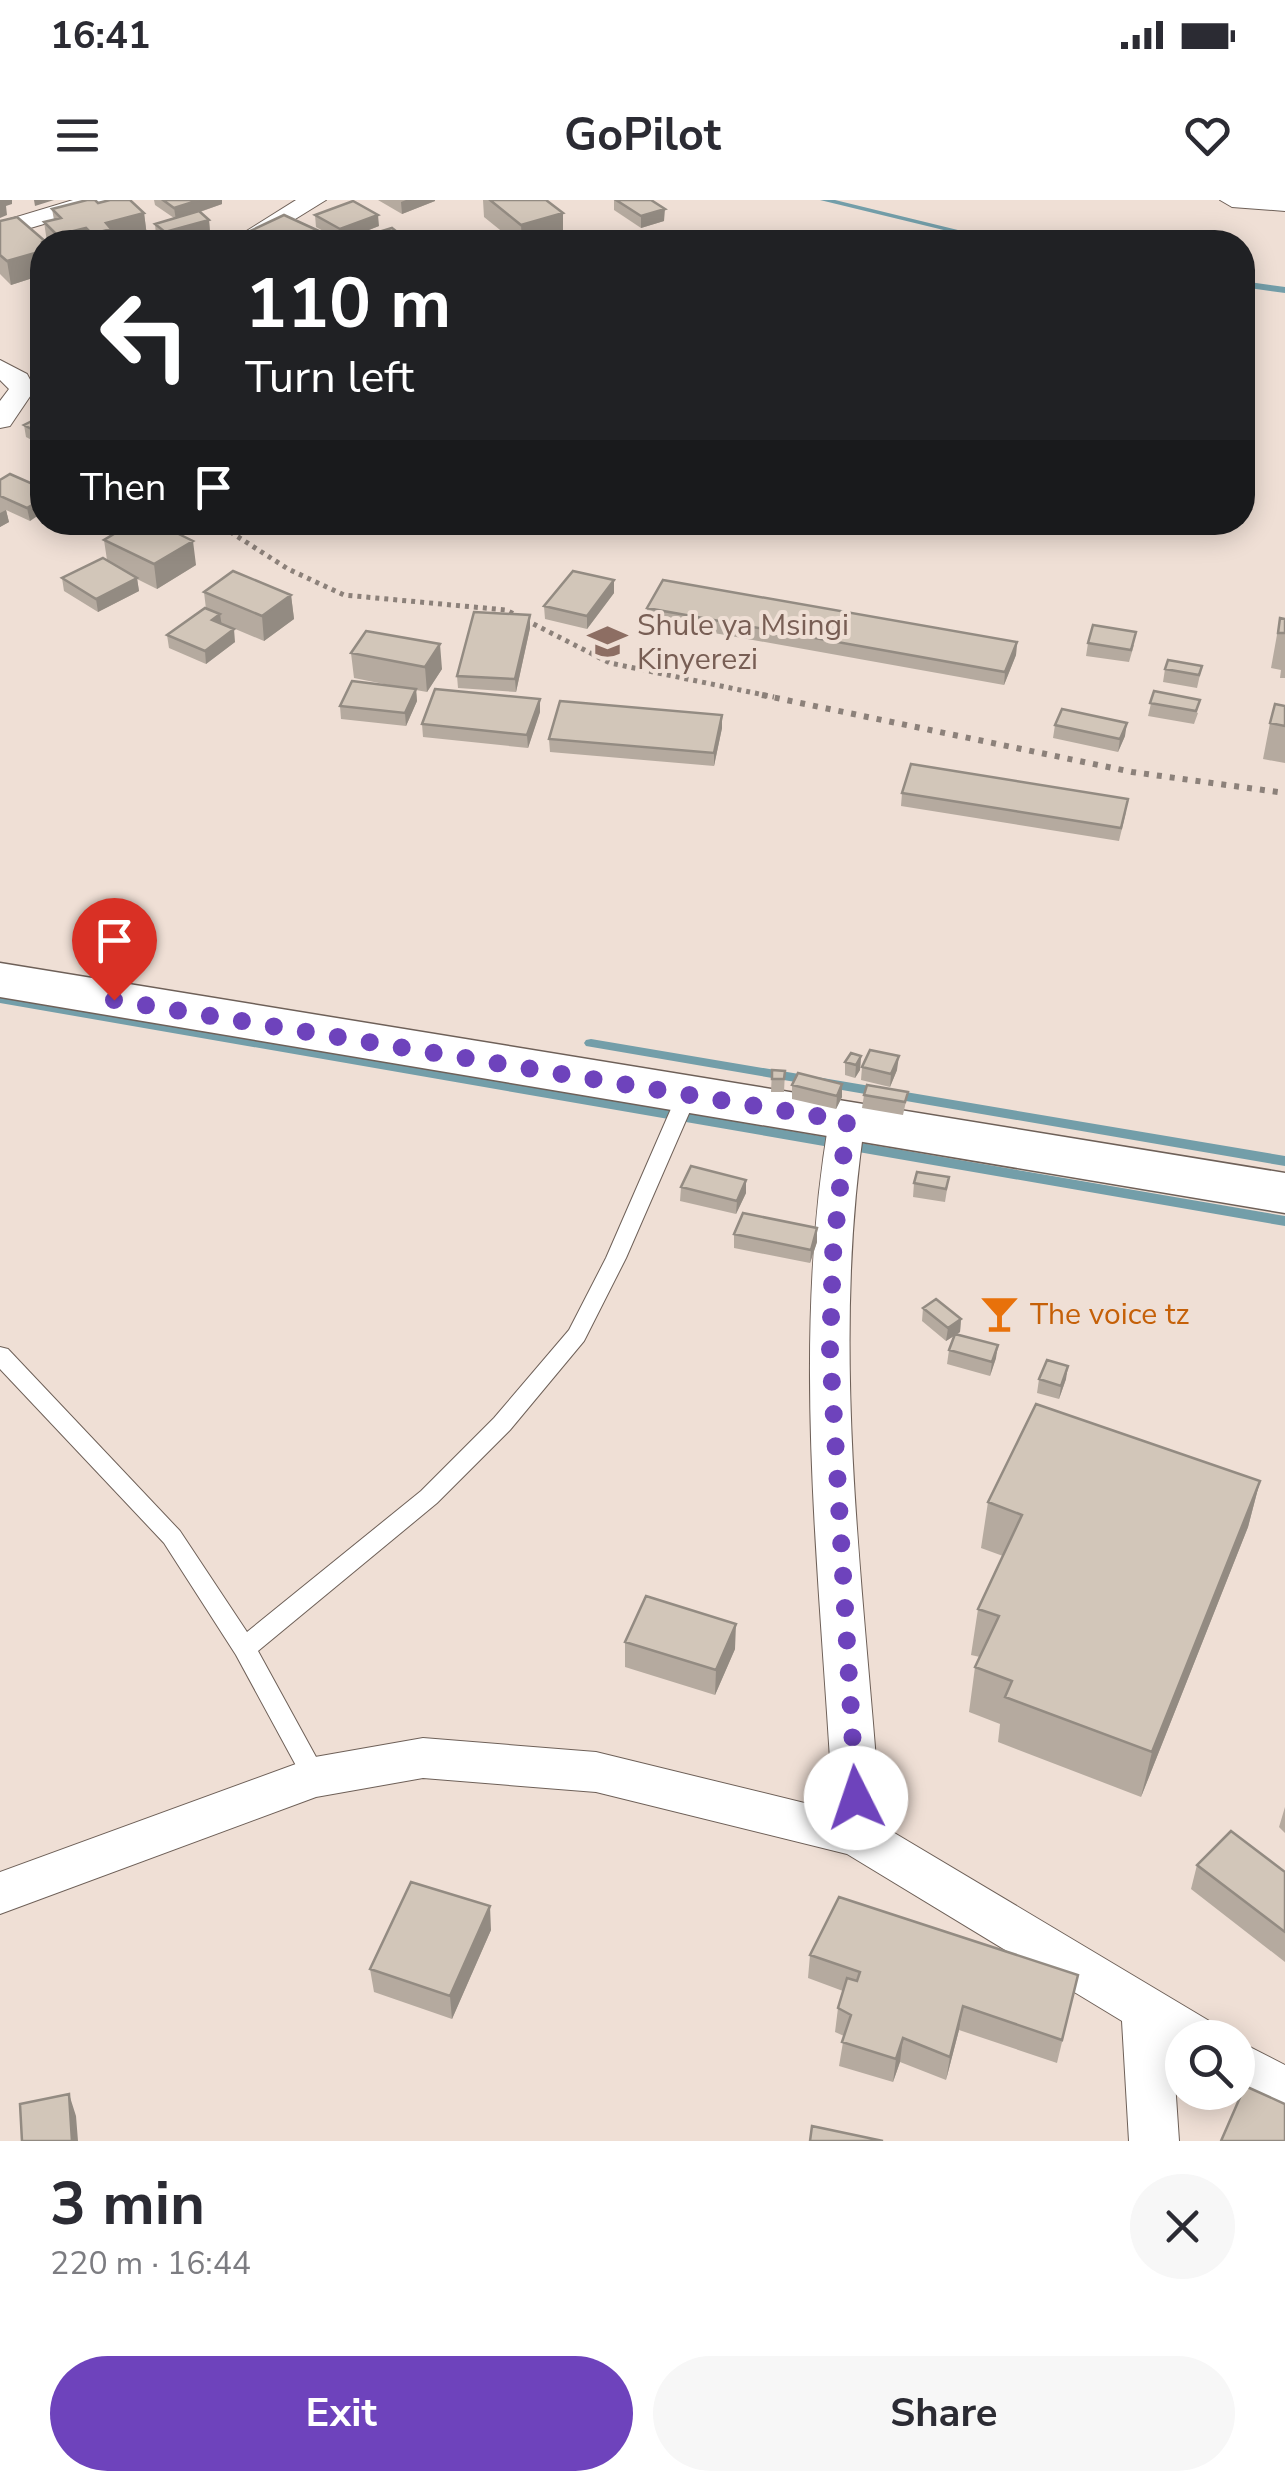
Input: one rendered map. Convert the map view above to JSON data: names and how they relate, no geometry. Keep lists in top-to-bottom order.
{
  "places": {
    "school or university": ["Shule ya Msingi Kinyerezi"],
    "bar": ["The voice tz"]
  },
  "page": {
    "status": "16:41",
    "header": "GoPilot",
    "turn": ["110 m", "Turn left"],
    "then": "Then",
    "heading": ["3 min", "220 m · 16:44"],
    "buttons": ["Exit", "Share"]
  }
}
